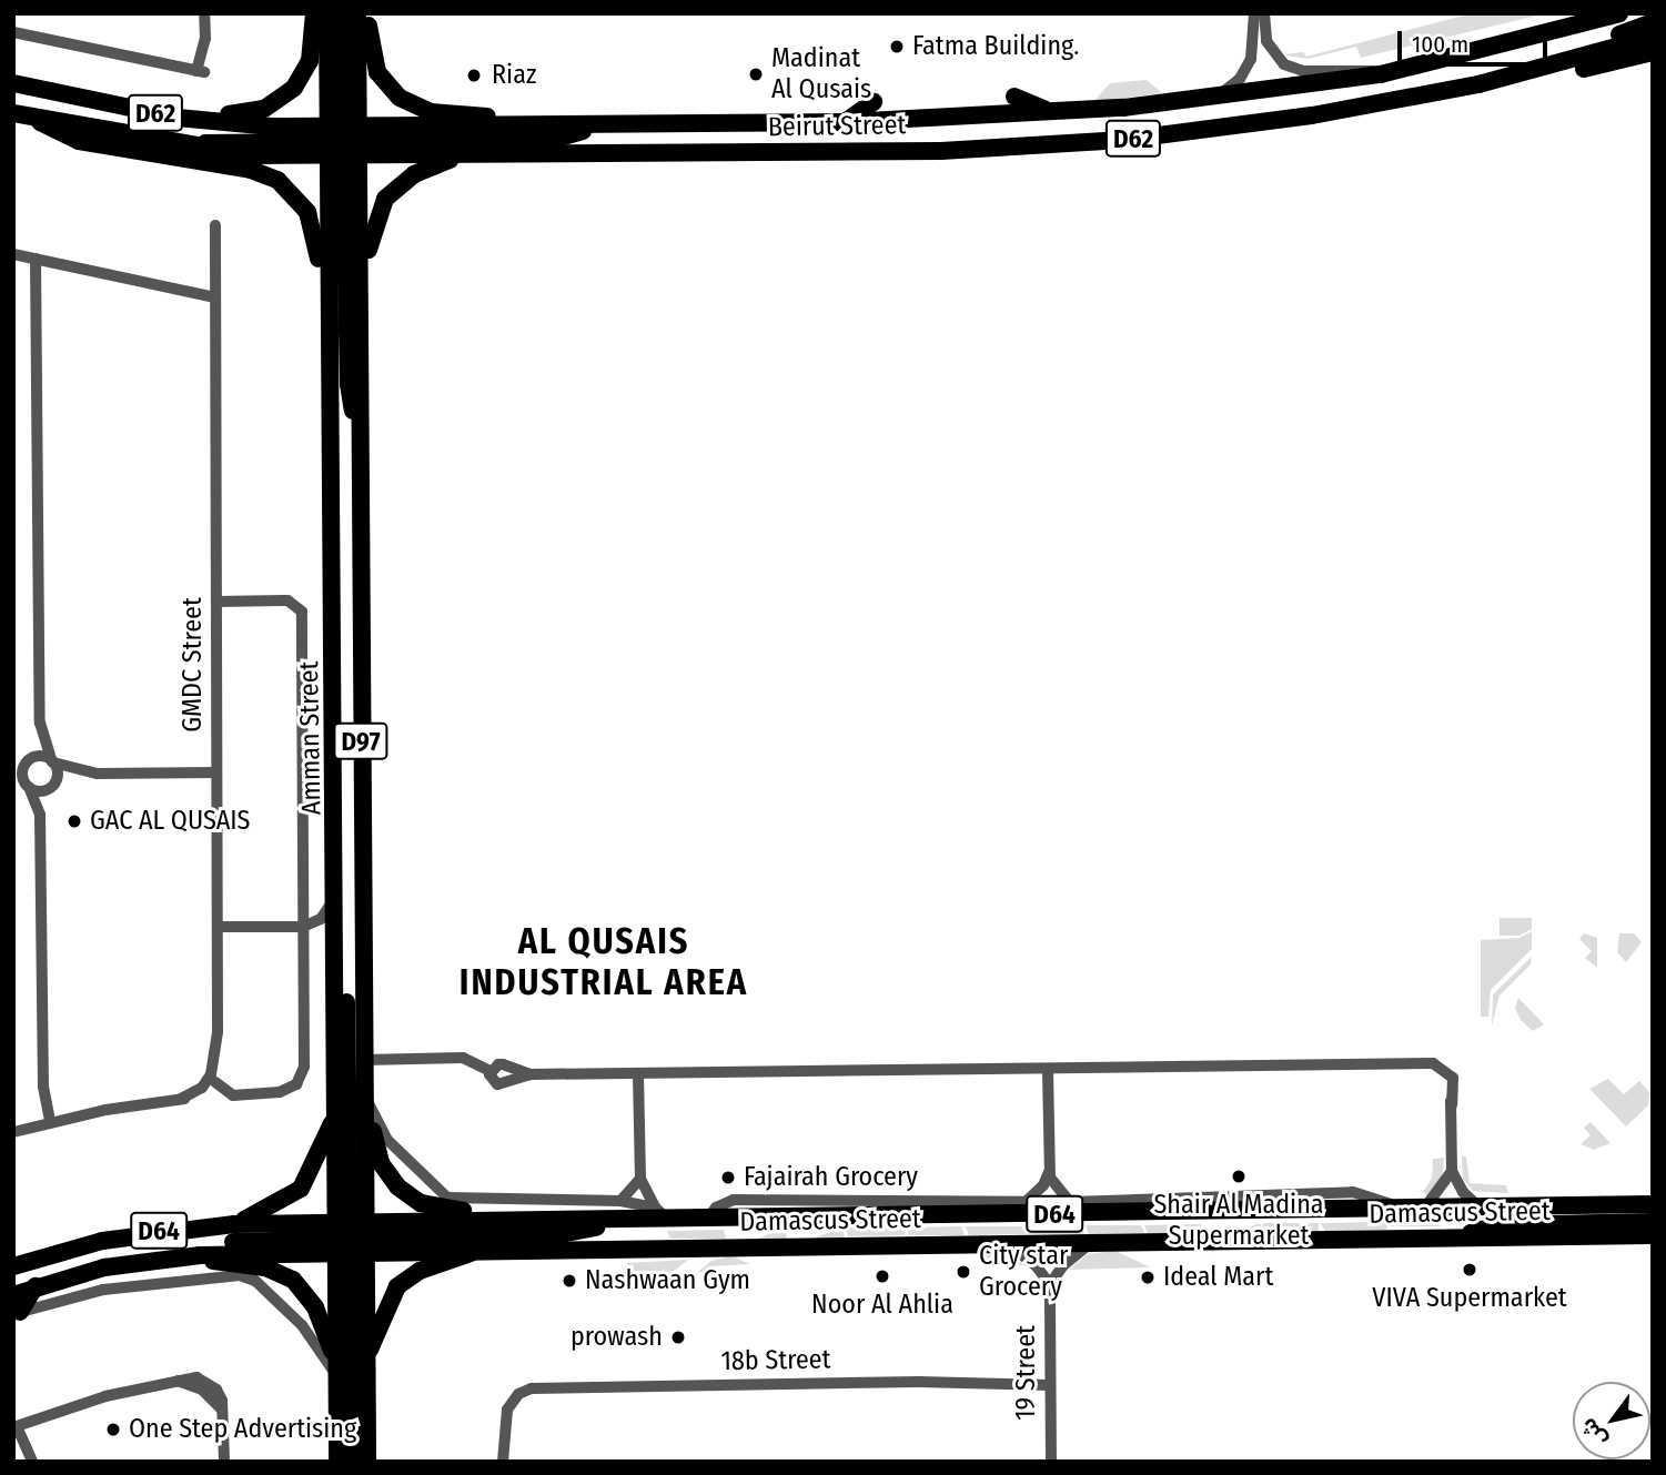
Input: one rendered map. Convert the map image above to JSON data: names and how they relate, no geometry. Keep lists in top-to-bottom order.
{
  "streets": {
    "main road": [
      "D62",
      "Beirut Street",
      "Amman Street",
      "D97",
      "Damascus Street",
      "D64"
    ],
    "street": ["GMDC Street", "18b Street", "19 Street"]
  },
  "crossings": [
    ["D62", "Beirut Street"],
    ["D62", "Amman Street"],
    ["Beirut Street", "Amman Street"],
    ["Amman Street", "Damascus Street"],
    ["18b Street", "19 Street"]
  ],
  "districts": ["AL QUSAIS INDUSTRIAL AREA"],
  "places": [
    "Fatma Building.",
    "Madinat Al Qusais",
    "Riaz",
    "GAC AL QUSAIS",
    "Shair Al Madina Supermarket",
    "Fajairah Grocery",
    "VIVA Supermarket",
    "City star Grocery",
    "Noor Al Ahlia",
    "Ideal Mart",
    "Nashwaan Gym",
    "prowash",
    "One Step Advertising"
  ],
  "scale_bar": "100 m",
  "north": "bottom left"
}
